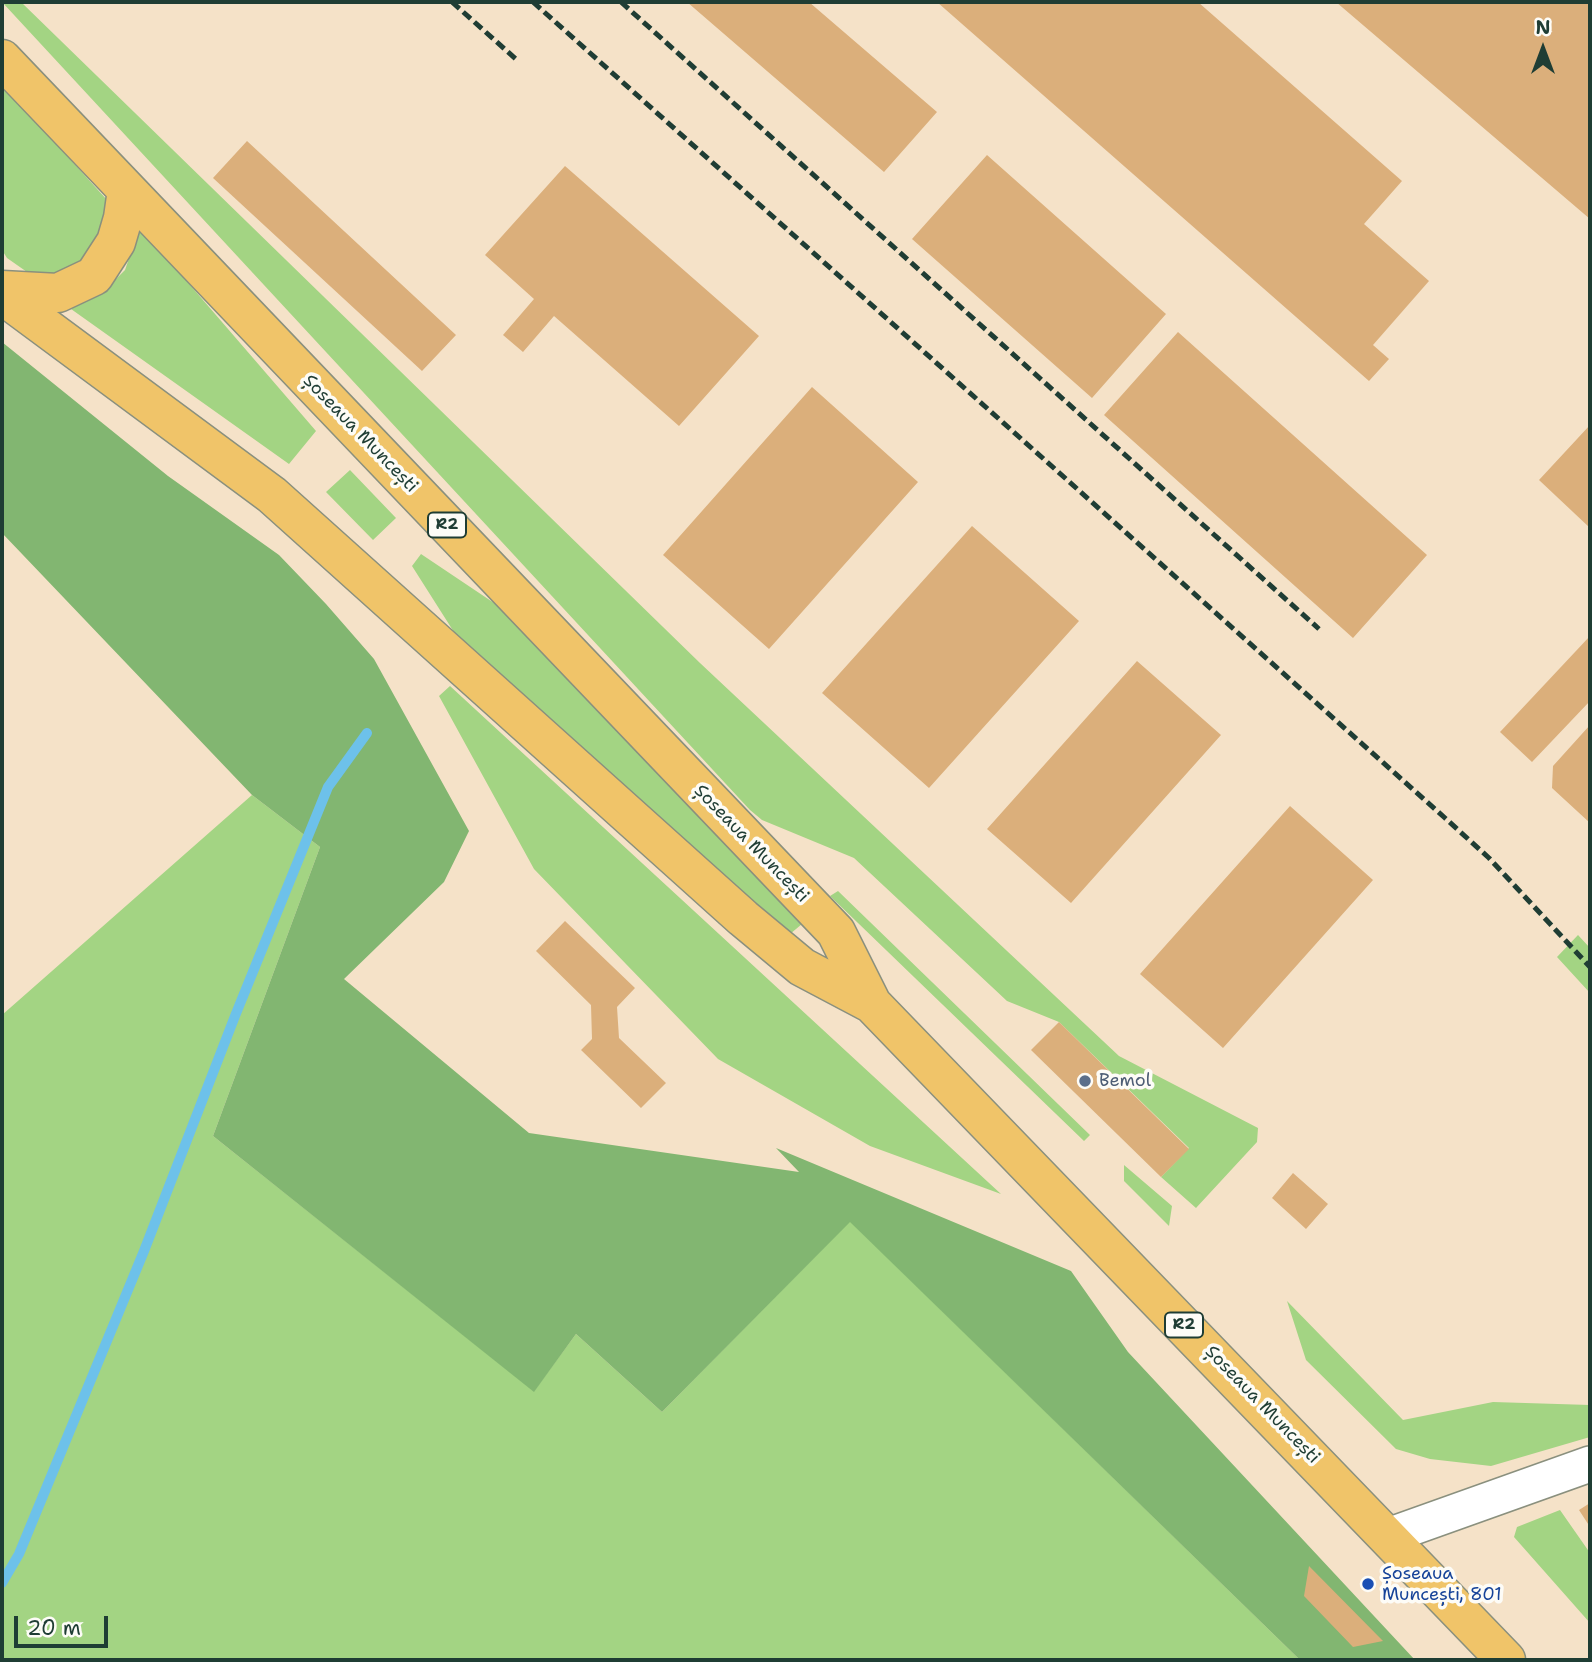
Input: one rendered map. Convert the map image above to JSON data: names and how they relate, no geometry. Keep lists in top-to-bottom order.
{
  "streets": {
    "main road": ["Șoseaua Muncești", "R2"]
  },
  "places": ["Bemol", "Șoseaua Muncești, 801"],
  "scale_bar": "20 m",
  "north": "top"
}
